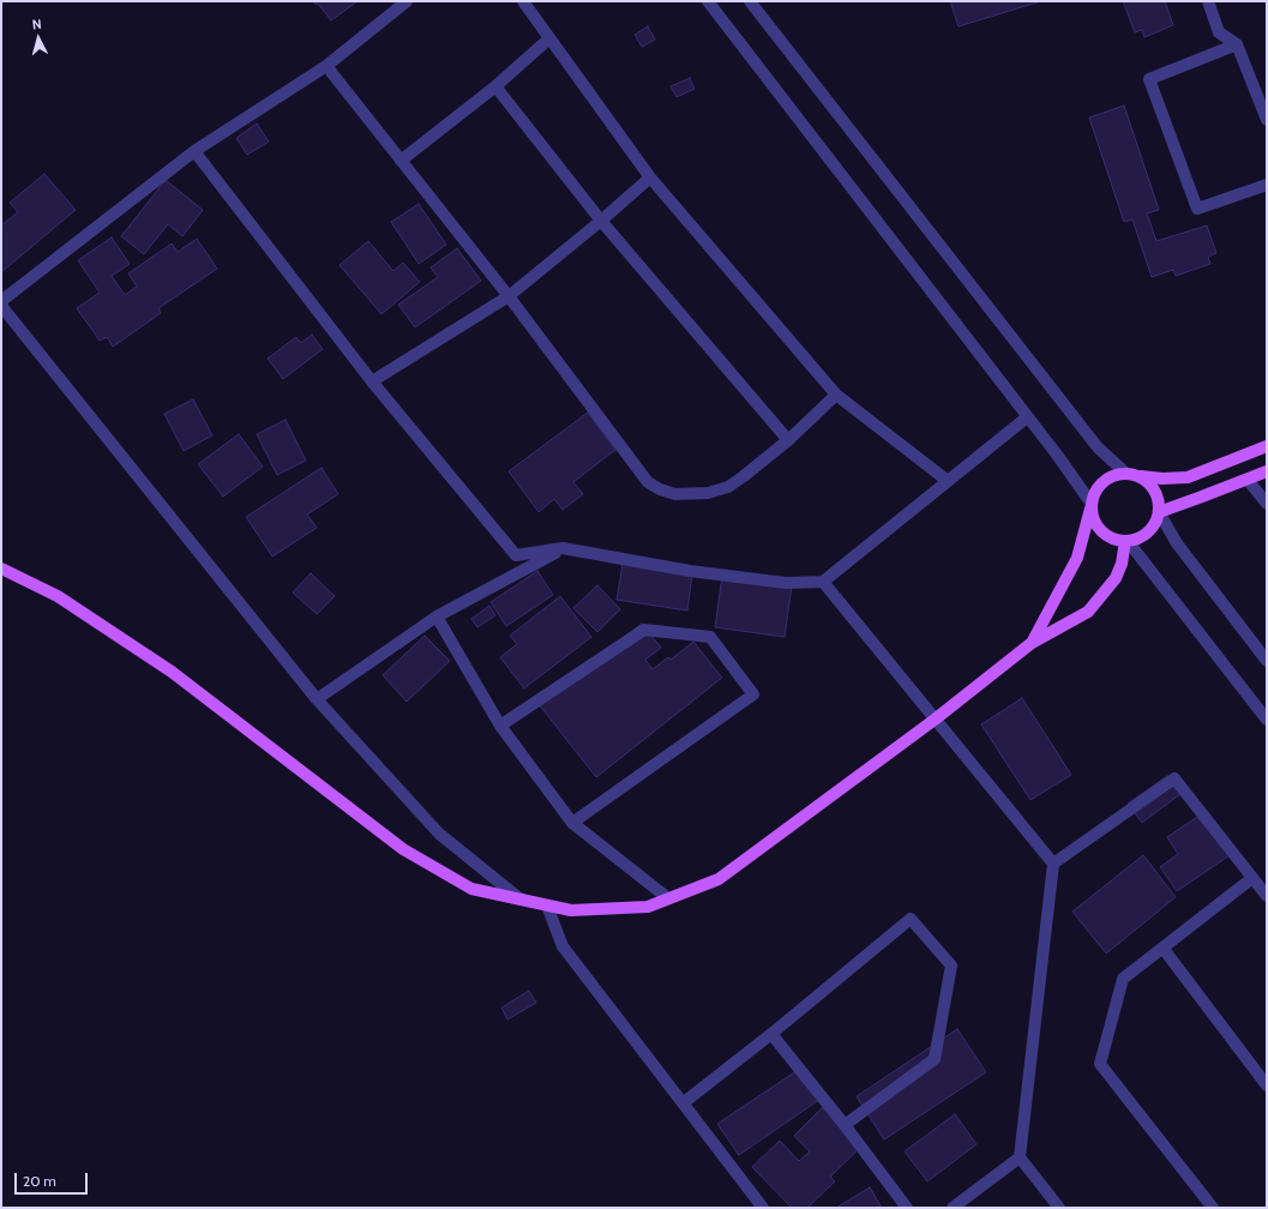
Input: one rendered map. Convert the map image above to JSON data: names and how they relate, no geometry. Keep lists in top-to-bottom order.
{
  "scale_bar": "20 m",
  "north": "top"
}
